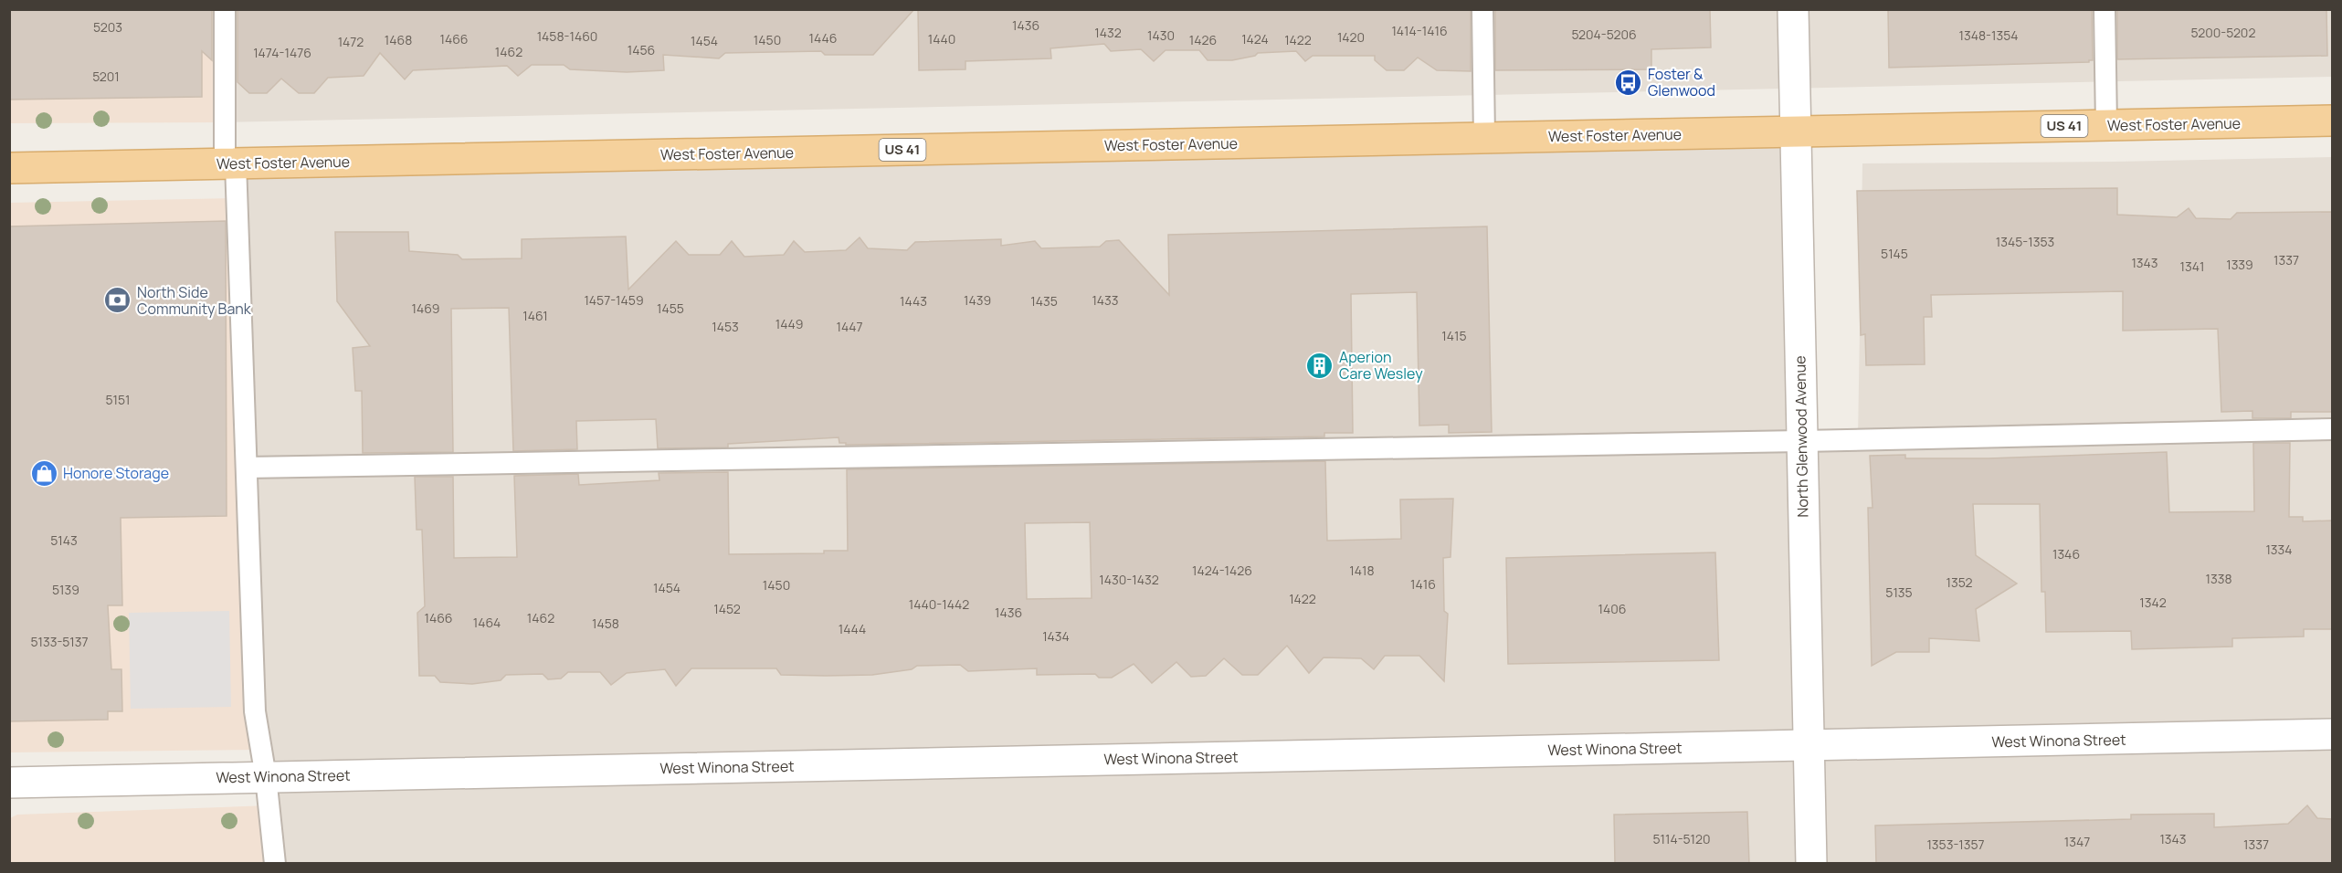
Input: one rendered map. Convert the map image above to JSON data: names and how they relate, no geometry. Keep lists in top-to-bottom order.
{
  "streets": {
    "main road": ["West Foster Avenue", "US 41"],
    "street": ["North Glenwood Avenue", "West Winona Street"]
  },
  "crossings": [
    ["West Foster Avenue", "North Glenwood Avenue"],
    ["North Glenwood Avenue", "West Winona Street"]
  ],
  "places": {
    "bus stop": ["Foster & Glenwood"],
    "bank": ["North Side Community Bank"],
    "building": ["Aperion Care Wesley"],
    "shop": ["Honore Storage"]
  },
  "house_numbers": [
    "1436",
    "5203",
    "1414-1416",
    "1432",
    "5200-5202",
    "5204-5206",
    "1430",
    "1348-1354",
    "1458-1460",
    "1420",
    "1446",
    "1466",
    "1440",
    "1424",
    "1468",
    "1450",
    "1426",
    "1422",
    "1454",
    "1472",
    "1456",
    "1462",
    "1474-1476",
    "5201",
    "1345-1353",
    "5145",
    "1337",
    "1343",
    "1339",
    "1341",
    "1457-1459",
    "1439",
    "1433",
    "1443",
    "1435",
    "1469",
    "1455",
    "1461",
    "1449",
    "1453",
    "1447",
    "1415",
    "5151",
    "5143",
    "1334",
    "1346",
    "1424-1426",
    "1418",
    "1338",
    "1430-1432",
    "1352",
    "1416",
    "1450",
    "1454",
    "5139",
    "5135",
    "1422",
    "1342",
    "1440-1442",
    "1452",
    "1406",
    "1436",
    "1466",
    "1462",
    "1464",
    "1458",
    "1444",
    "1434",
    "5133-5137",
    "5114-5120",
    "1343",
    "1347",
    "1353-1357",
    "1337"
  ]
}
